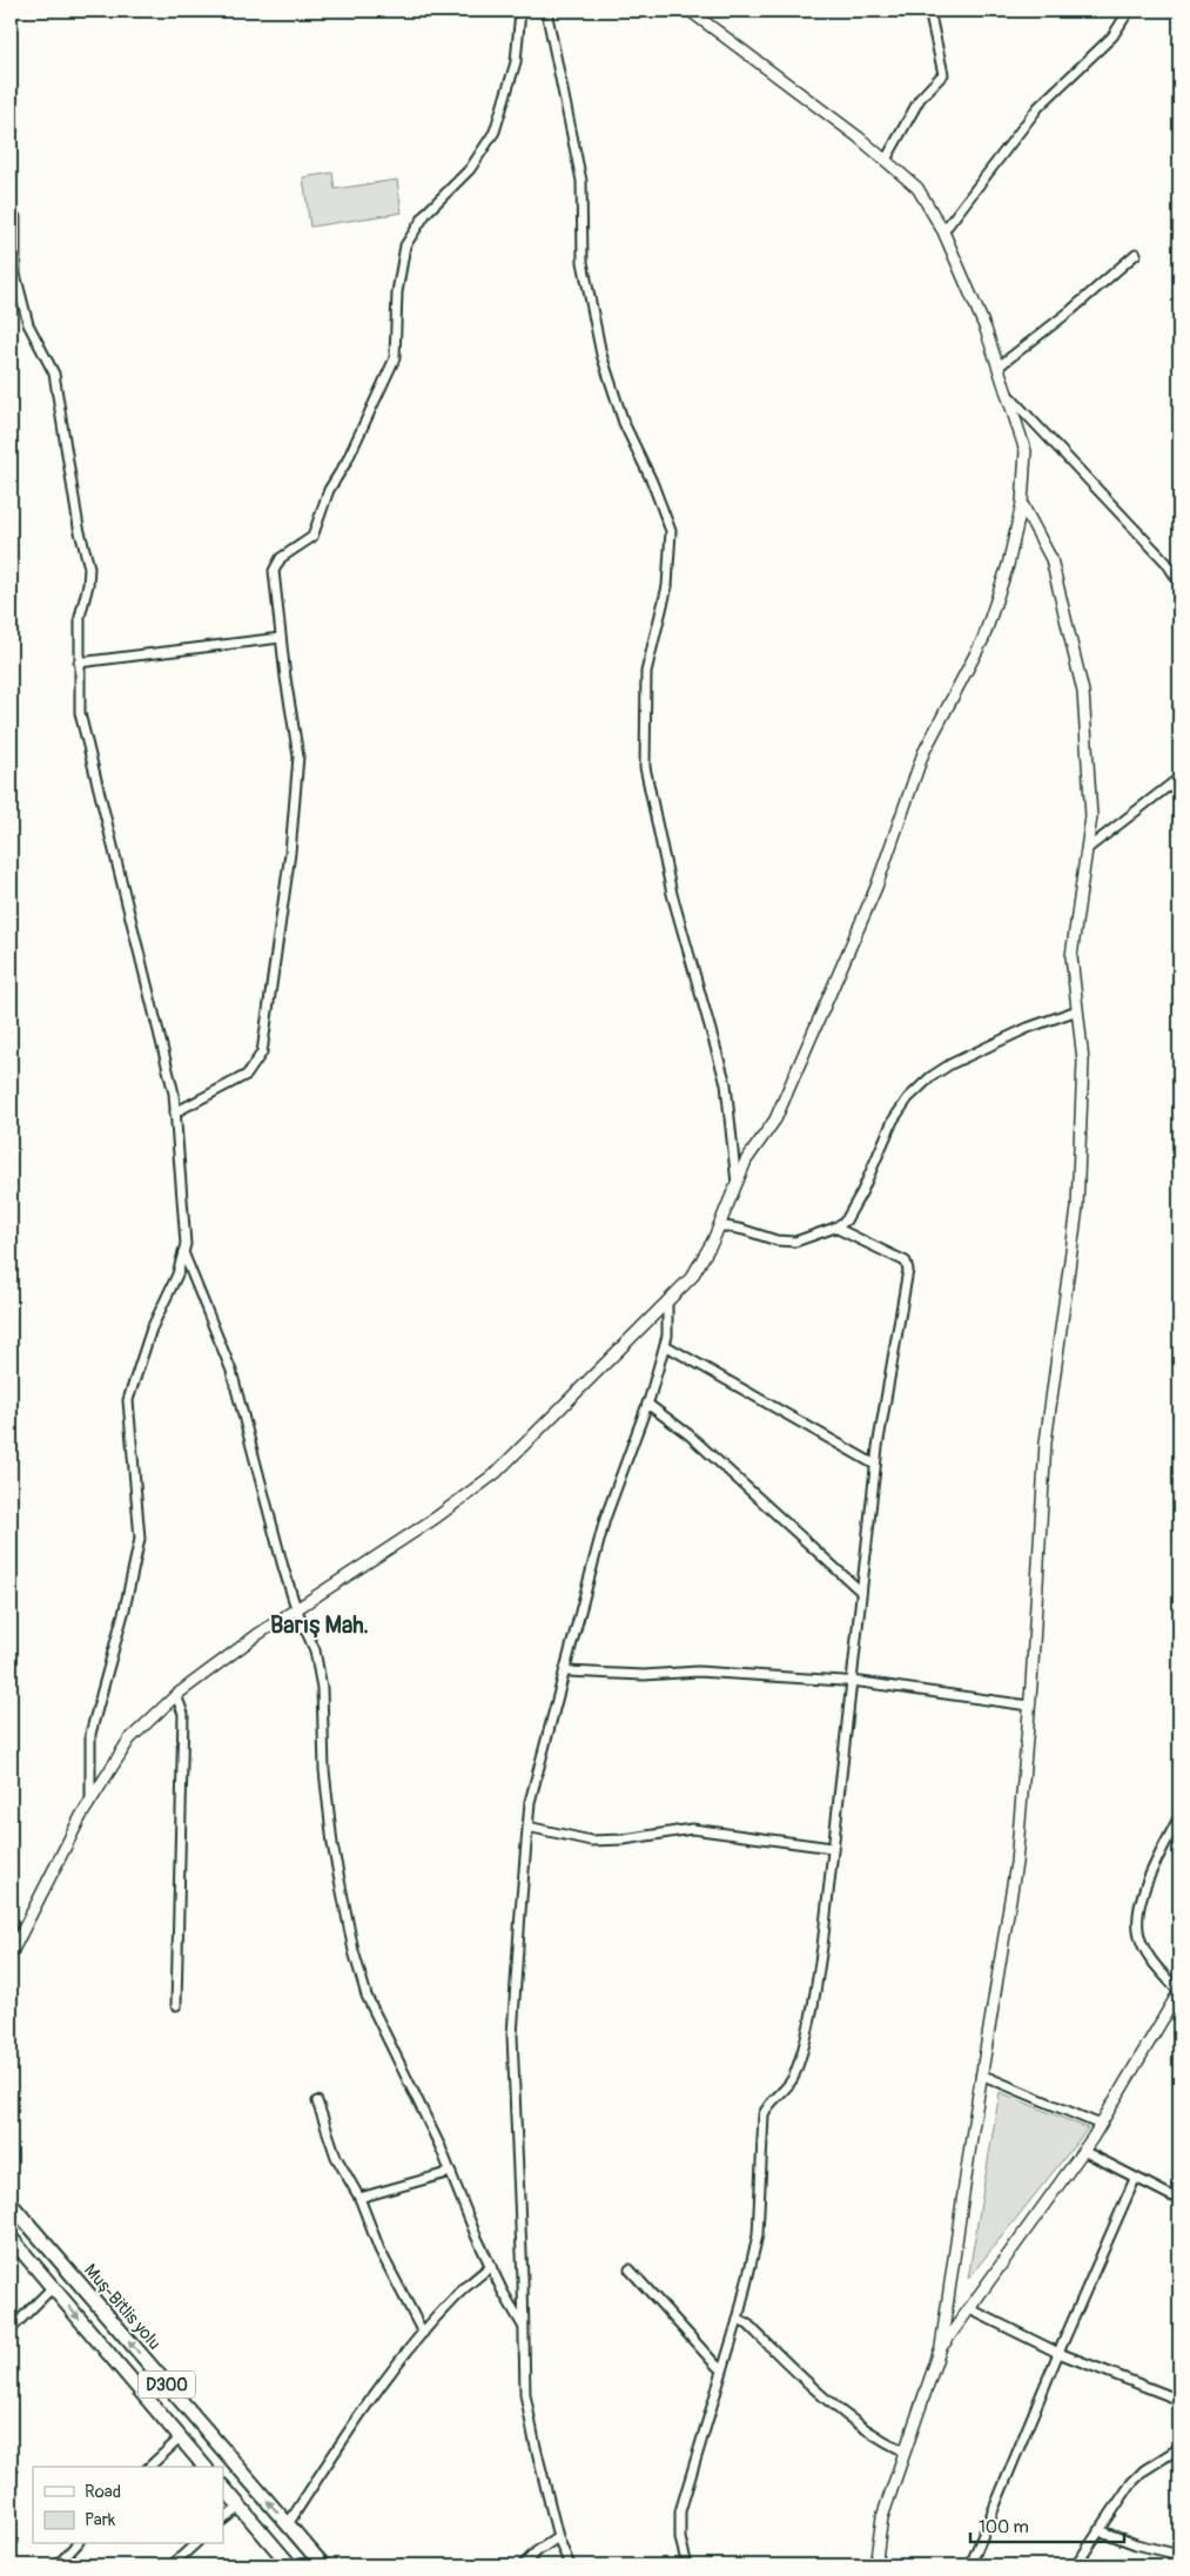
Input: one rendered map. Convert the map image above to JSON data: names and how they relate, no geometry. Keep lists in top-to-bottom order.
{
  "streets": {
    "highway": ["Muş-Bitlis yolu", "D300"]
  },
  "districts": ["Barış Mah."],
  "legend": ["Road", "Park"],
  "scale_bar": "100 m"
}
